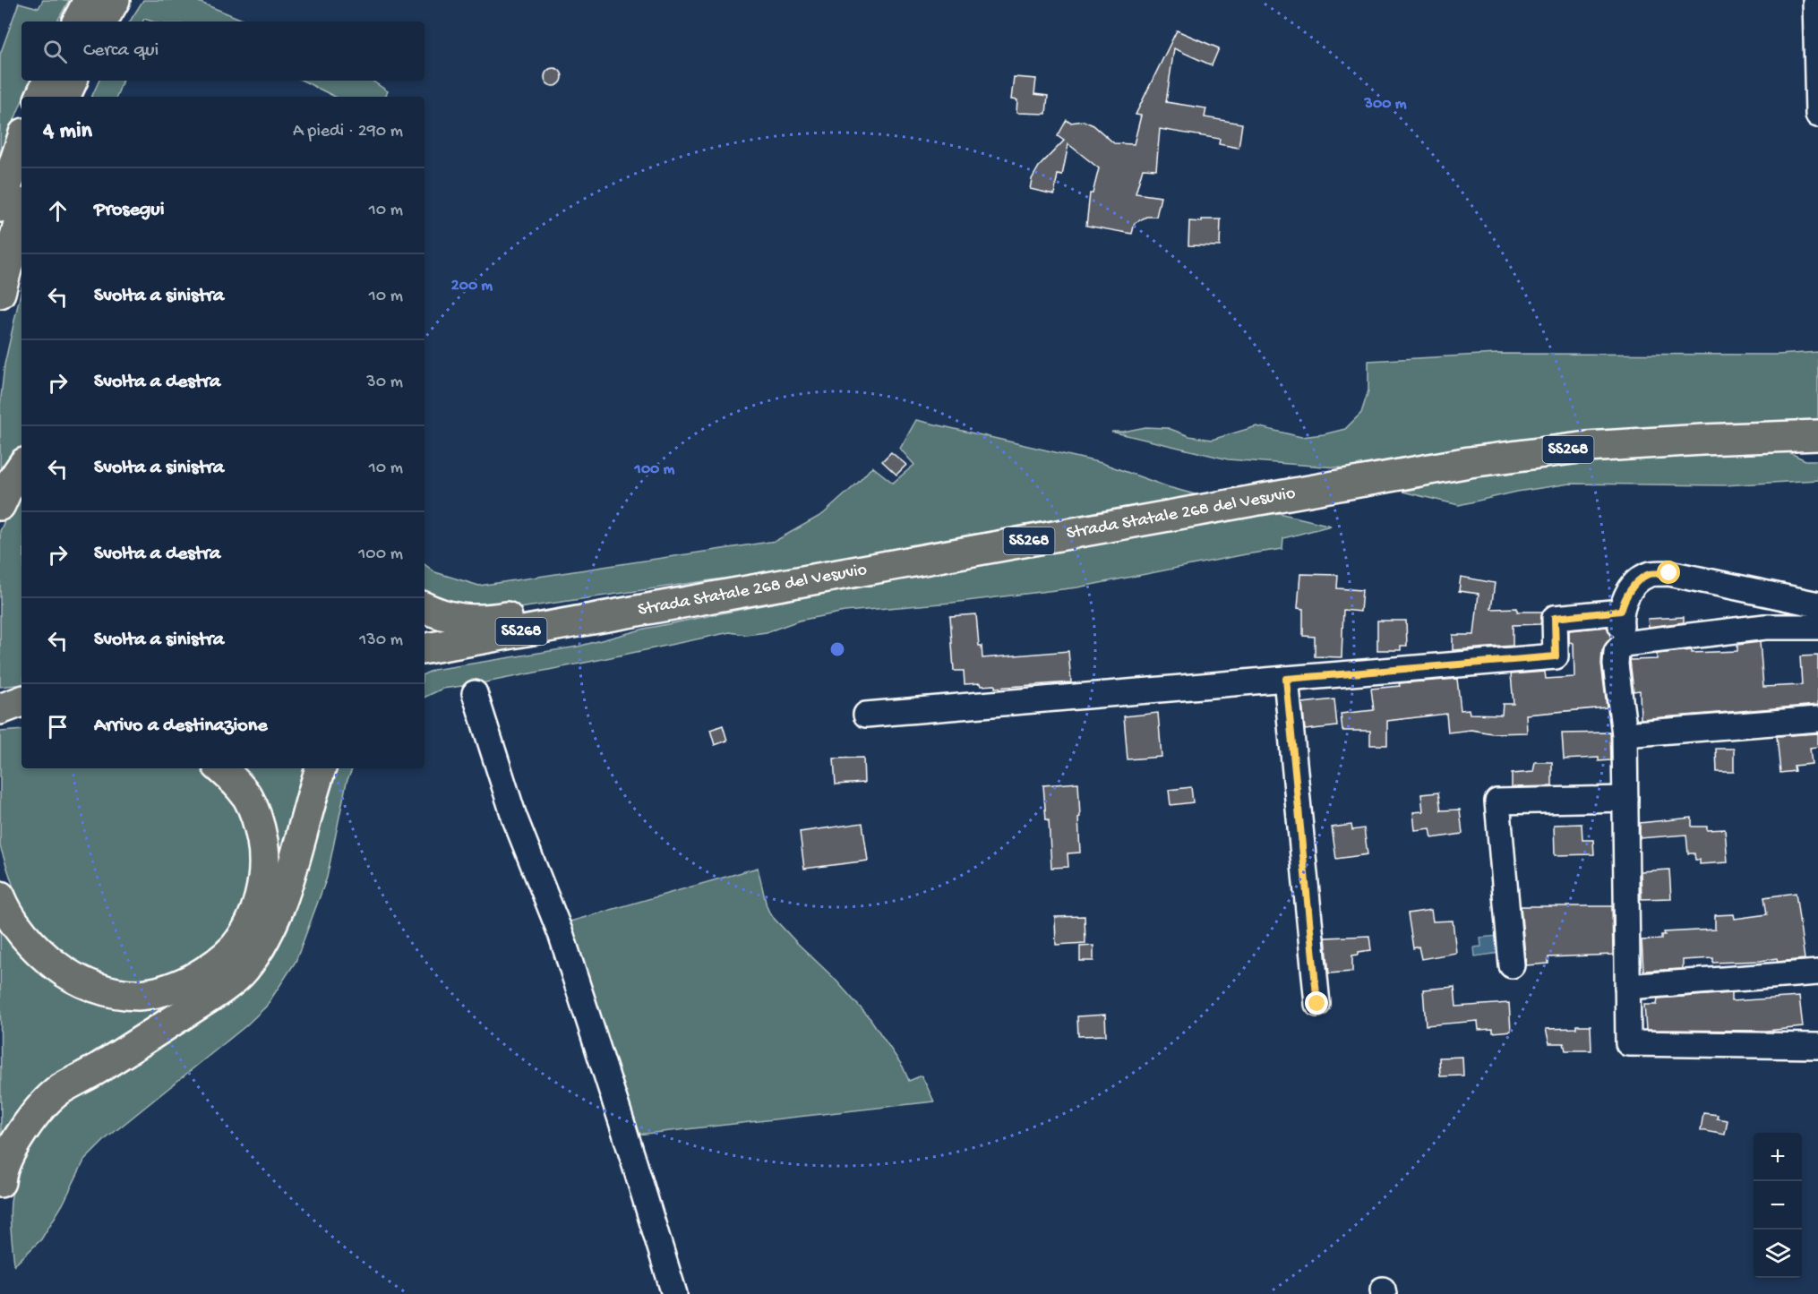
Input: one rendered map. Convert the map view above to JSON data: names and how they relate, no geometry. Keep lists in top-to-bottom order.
{
  "streets": {
    "highway": ["SS268", "Strada Statale 268 del Vesuvio"]
  },
  "page": {
    "search": "Cerca qui",
    "heading": ["4 min", "A piedi · 290 m"],
    "list": [
      ["Prosegui", "10 m"],
      ["Svolta a sinistra", "10 m"],
      ["Svolta a destra", "30 m"],
      ["Svolta a sinistra", "10 m"],
      ["Svolta a destra", "100 m"],
      ["Svolta a sinistra", "130 m"],
      "Arrivo a destinazione"
    ],
    "map_buttons": ["+", "−"]
  },
  "rings": ["300 m", "200 m", "100 m"]
}
